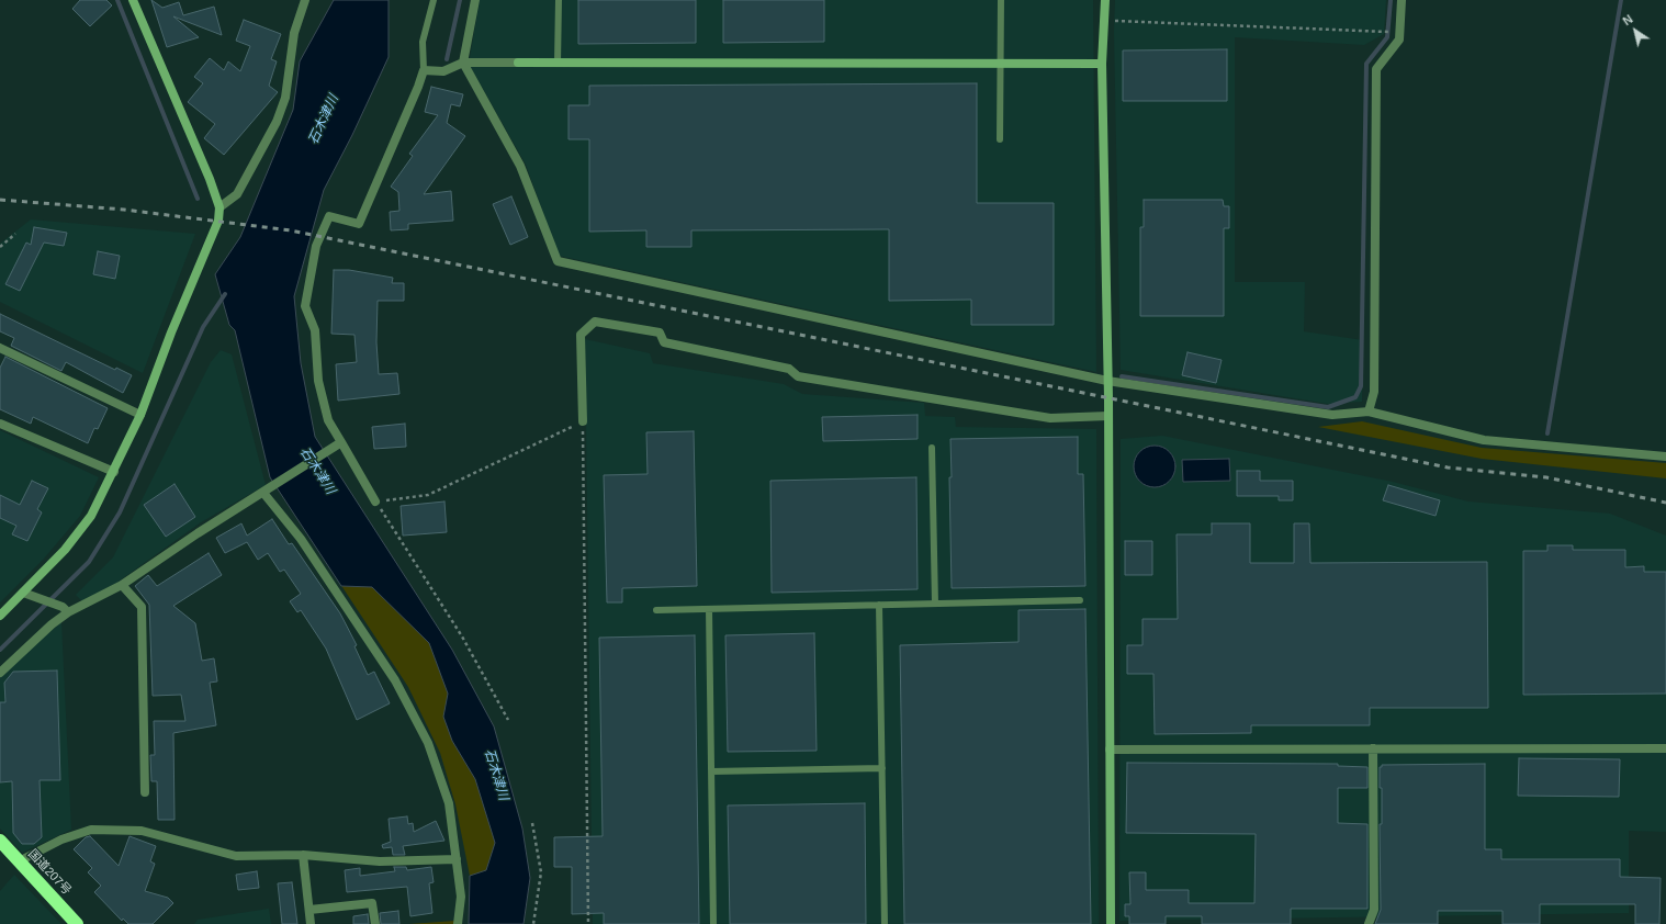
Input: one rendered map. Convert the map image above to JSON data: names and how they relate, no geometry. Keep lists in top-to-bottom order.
{
  "streets": {
    "highway": ["国道207号"]
  },
  "water": ["石木津川"],
  "north": "top left"
}
